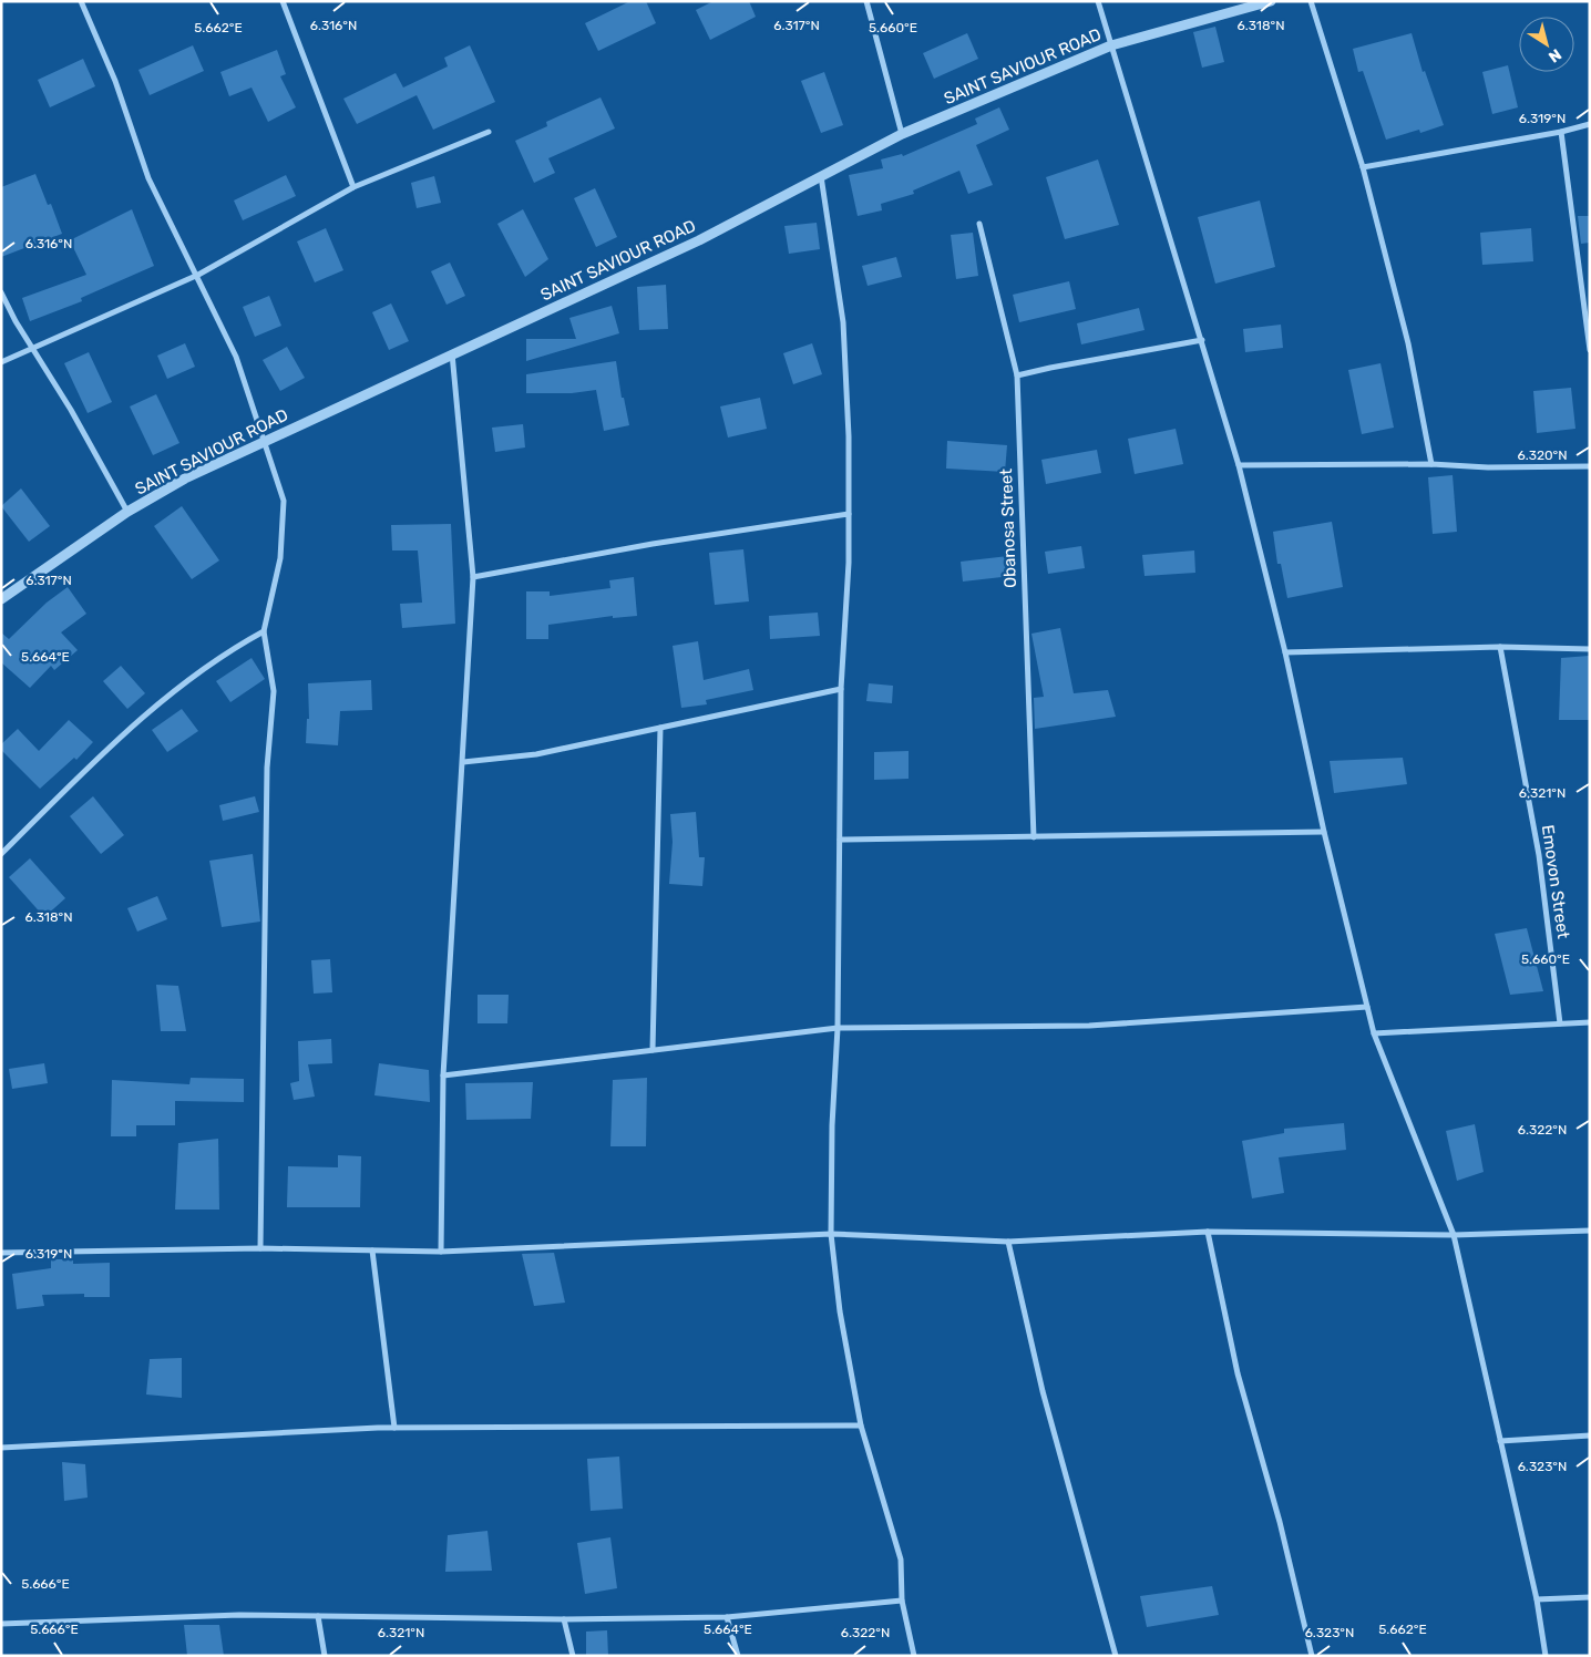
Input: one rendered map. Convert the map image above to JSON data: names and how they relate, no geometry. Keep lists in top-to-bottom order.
{
  "streets": {
    "street": ["SAINT SAVIOUR ROAD", "Obanosa Street", "Emovon Street"]
  },
  "north": "bottom right",
  "coordinates": [
    "6.316°N",
    "6.317°N",
    "6.318°N",
    "5.662°E",
    "5.660°E",
    "6.319°N",
    "6.320°N",
    "5.664°E",
    "6.321°N",
    "6.322°N",
    "6.323°N",
    "5.666°E"
  ]
}
